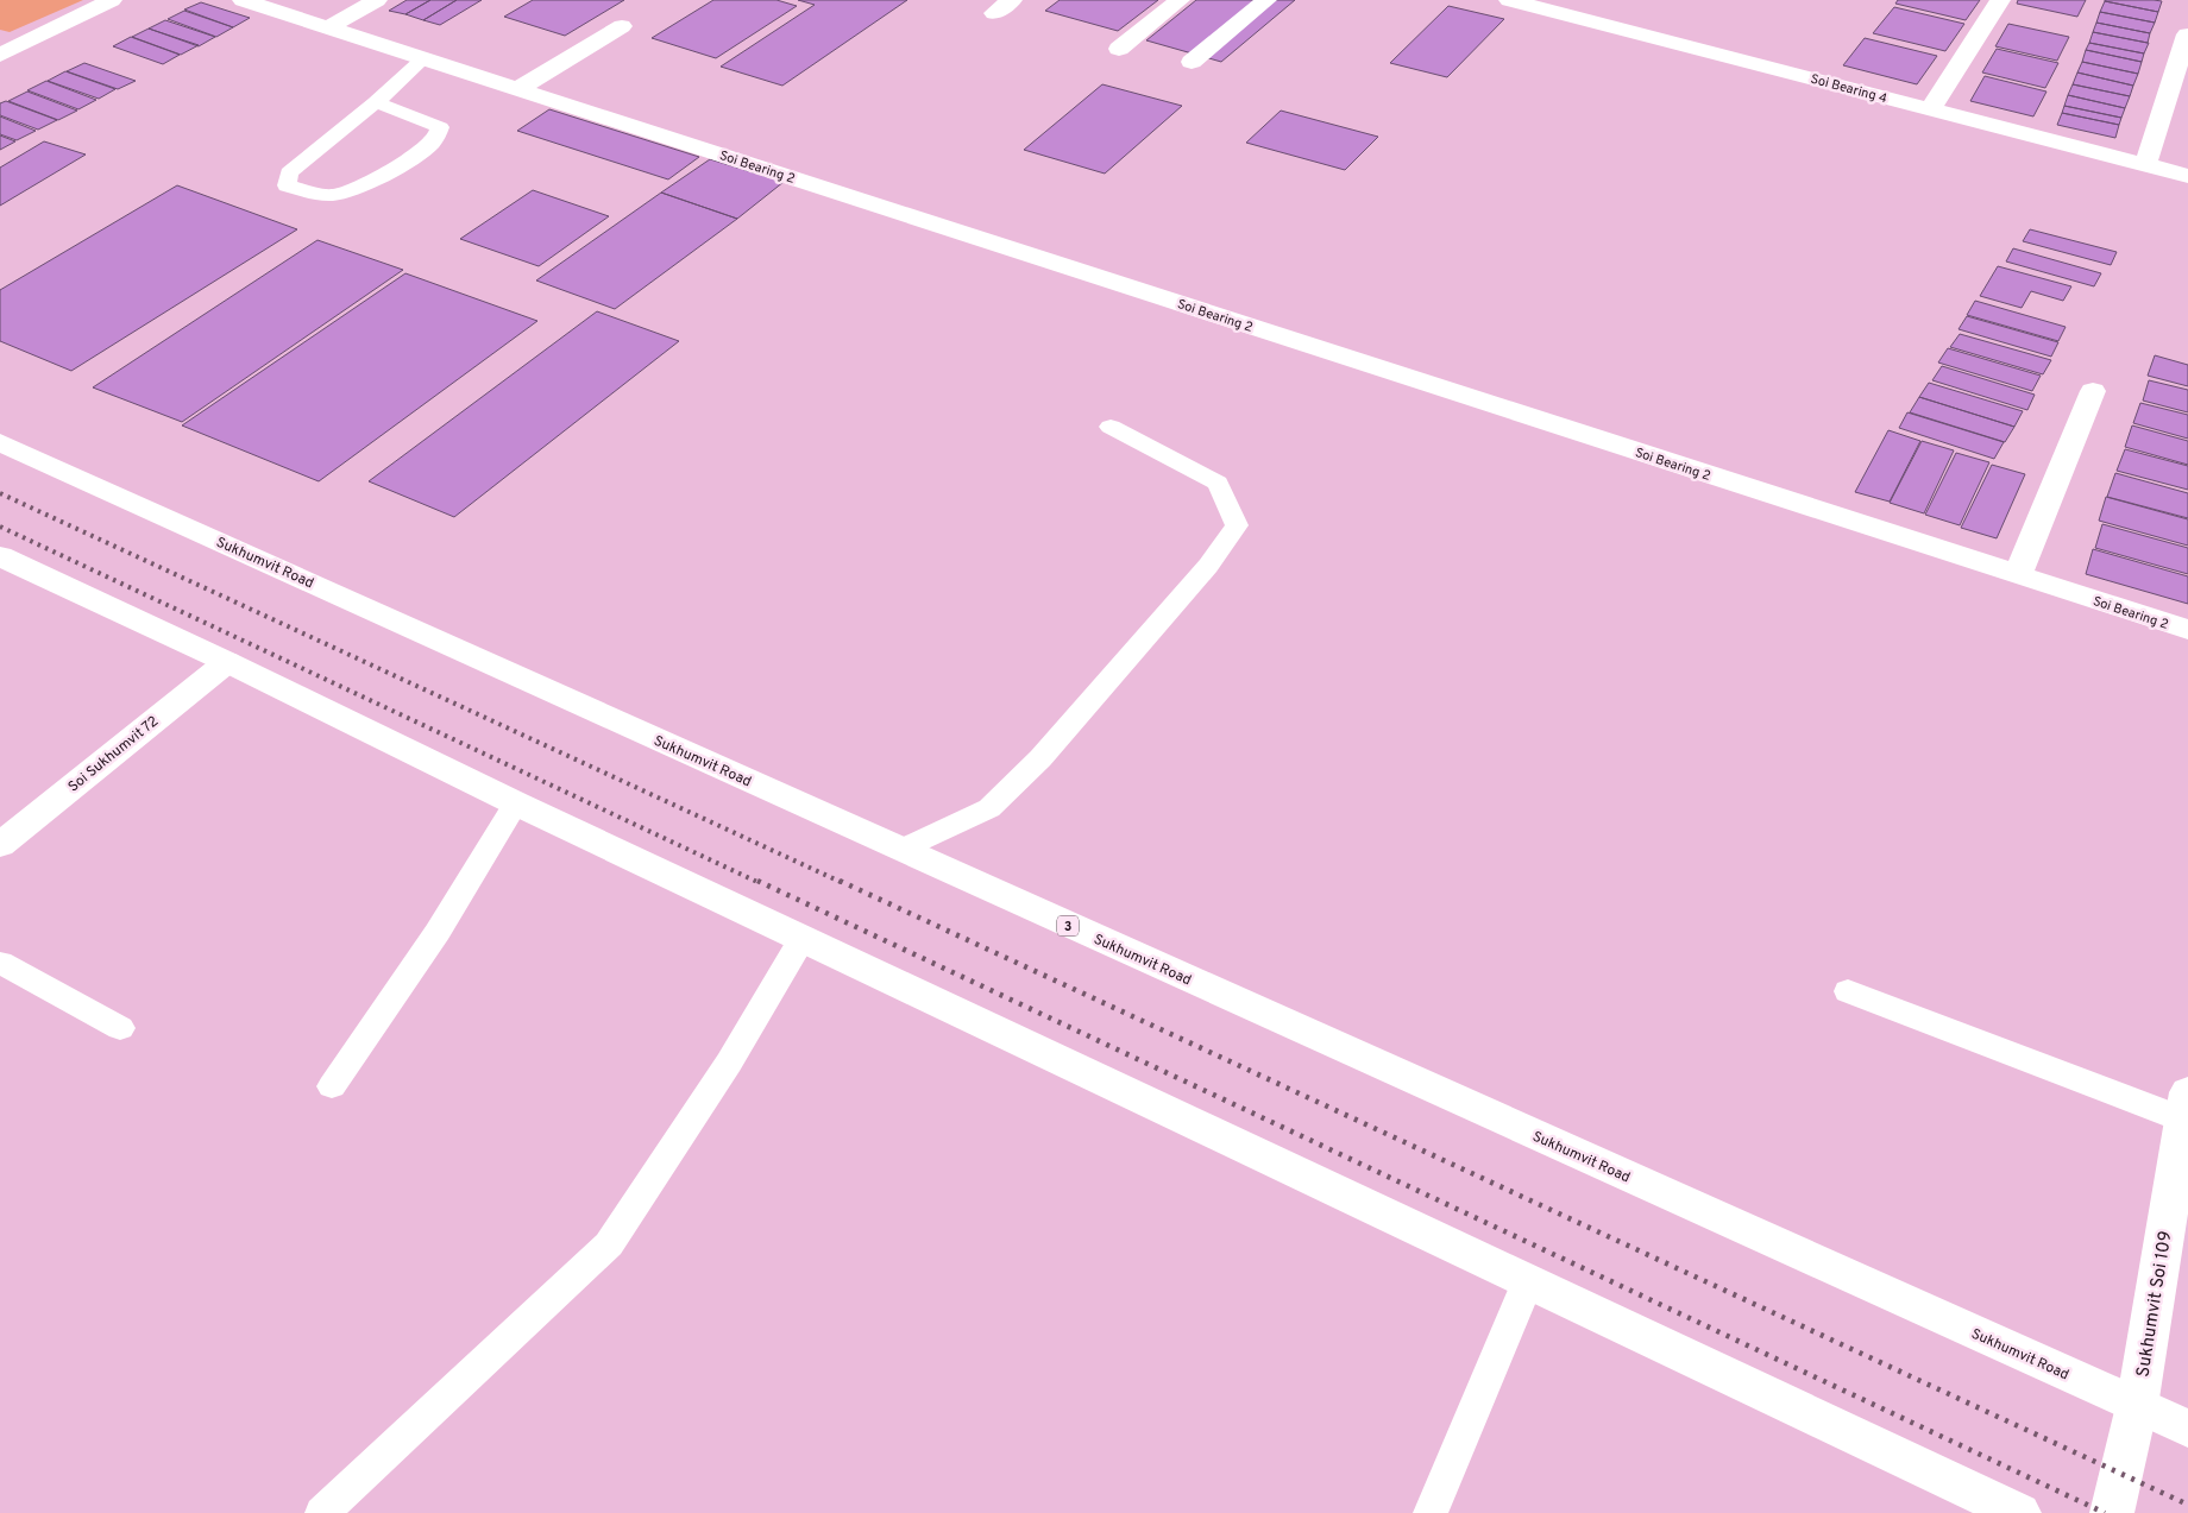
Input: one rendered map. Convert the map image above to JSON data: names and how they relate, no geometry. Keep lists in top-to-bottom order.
{
  "streets": {
    "main road": [
      "Soi Bearing 4",
      "Soi Bearing 2",
      "Sukhumvit Road",
      "Soi Sukhumvit 72",
      "3",
      "Sukhumvit Soi 109"
    ]
  },
  "crossings": [
    ["Sukhumvit Road", "Sukhumvit Soi 109"]
  ]
}
